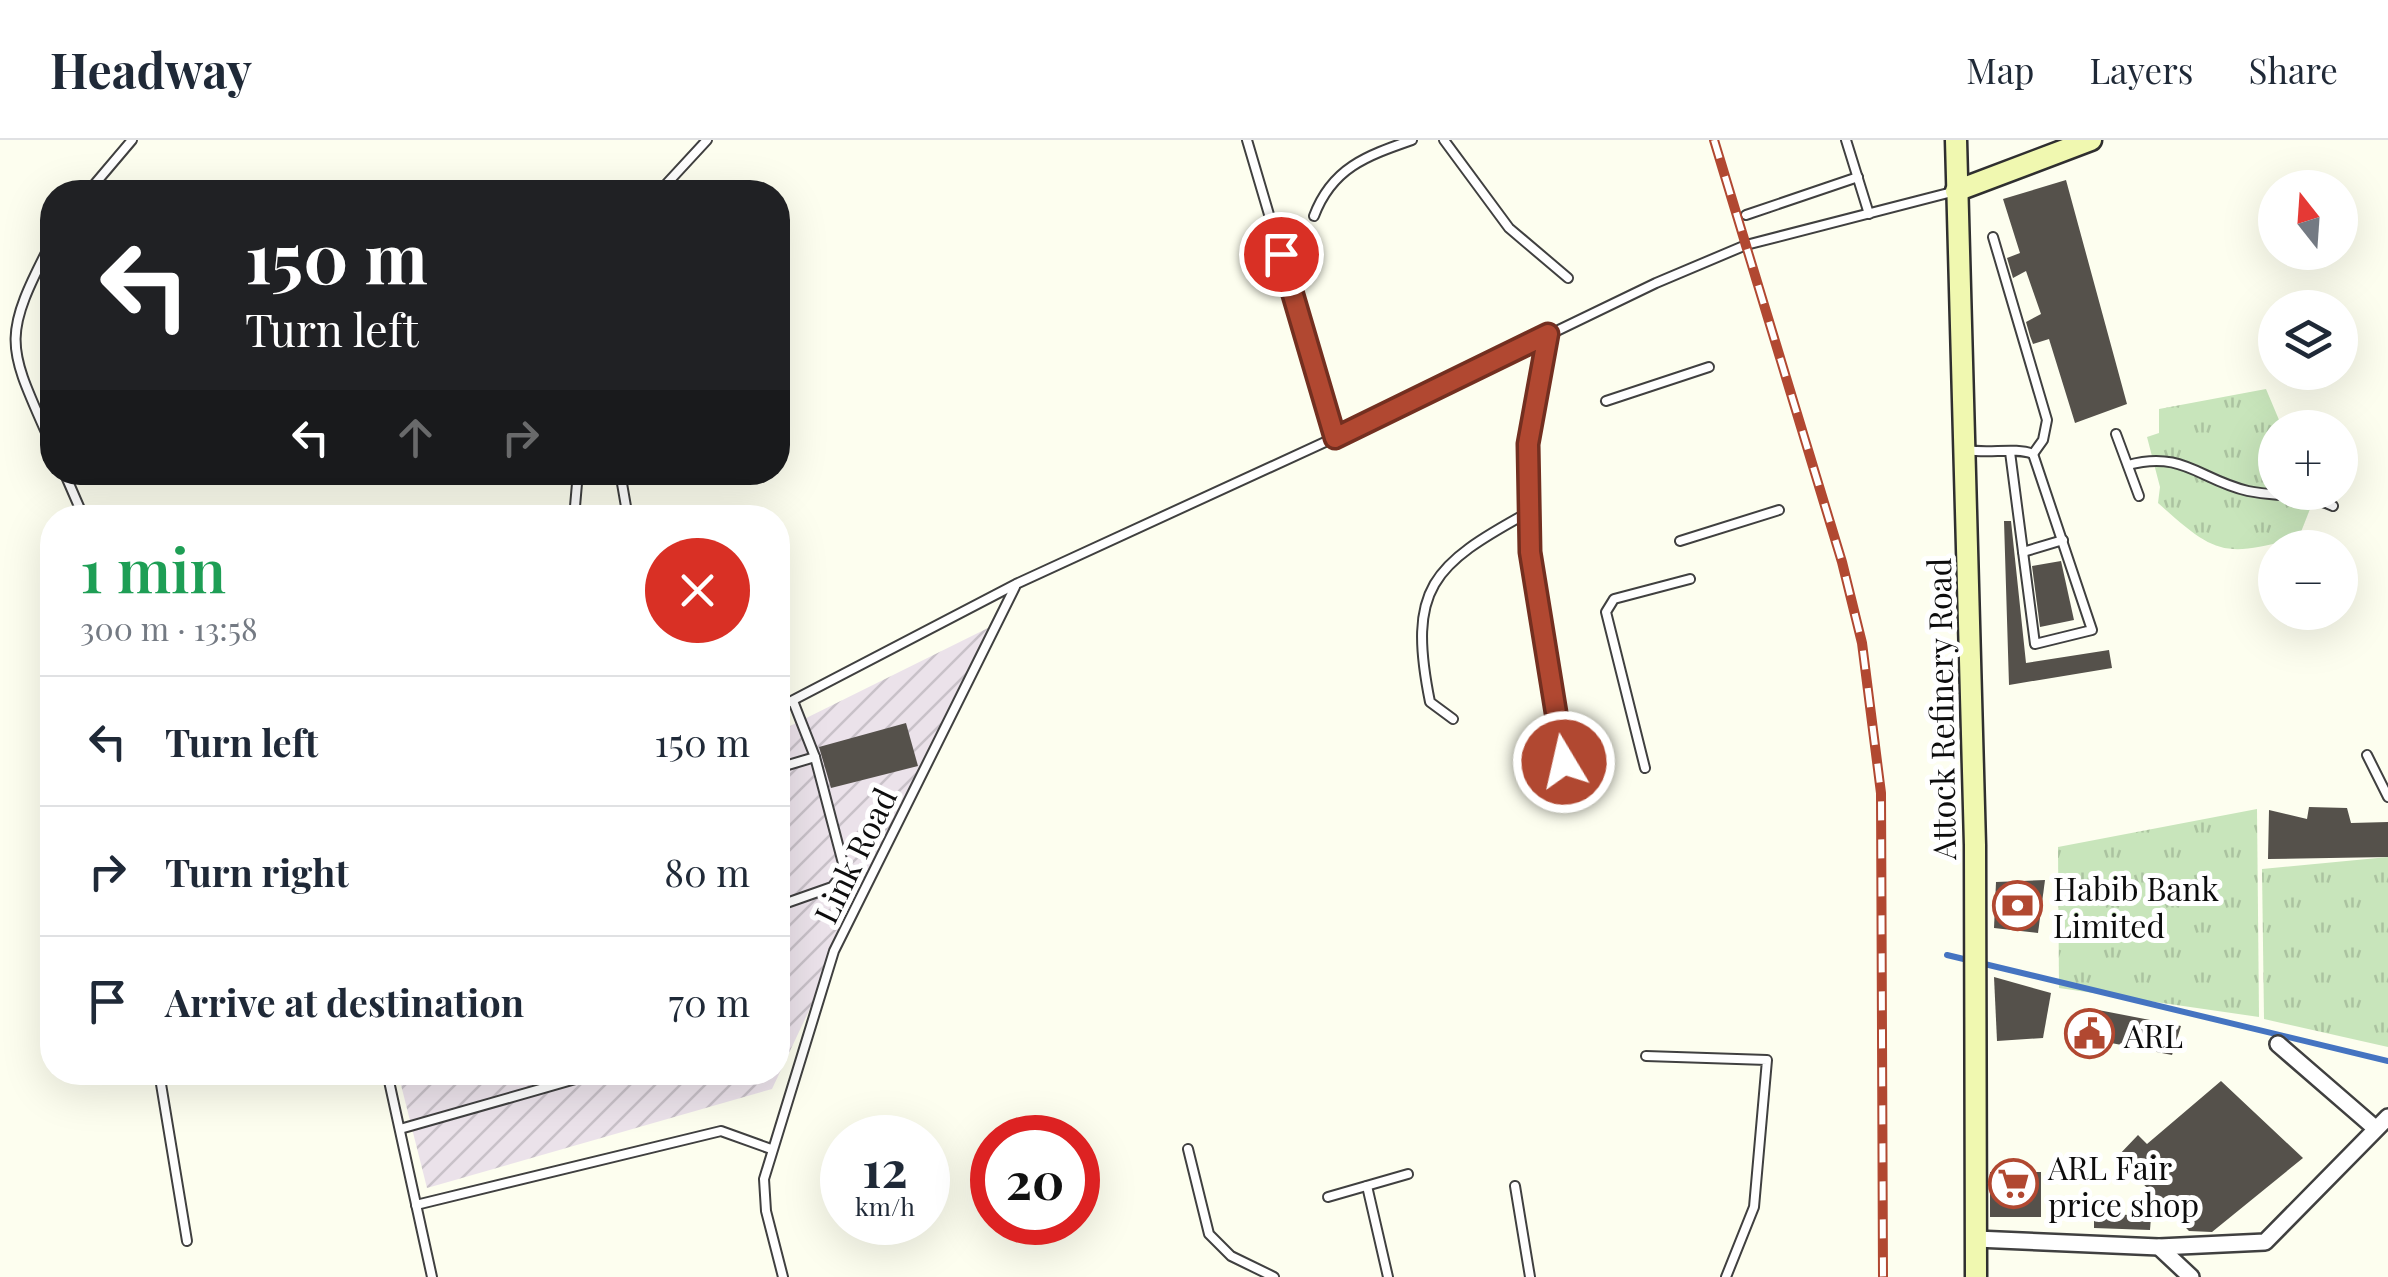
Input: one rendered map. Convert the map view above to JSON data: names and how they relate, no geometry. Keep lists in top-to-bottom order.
{
  "streets": {
    "street": ["Attock Refinery Road"],
    "lane": ["Link Road"]
  },
  "places": {
    "bank": ["Habib Bank Limited"],
    "public building": ["ARL"],
    "supermarket": ["ARL Fair price shop"]
  },
  "north": "top",
  "page": {
    "header": "Headway",
    "nav": ["Map", "Layers", "Share"],
    "map_buttons": ["+", "−"],
    "turn": ["150 m", "Turn left"],
    "heading": ["1 min", "300 m · 13:58"],
    "list": [
      {
        "name": "Turn left",
        "value": "150 m"
      },
      {
        "name": "Turn right",
        "value": "80 m"
      },
      {
        "name": "Arrive at destination",
        "value": "70 m"
      }
    ],
    "speed": "12 km/h",
    "limit": "20"
  }
}
